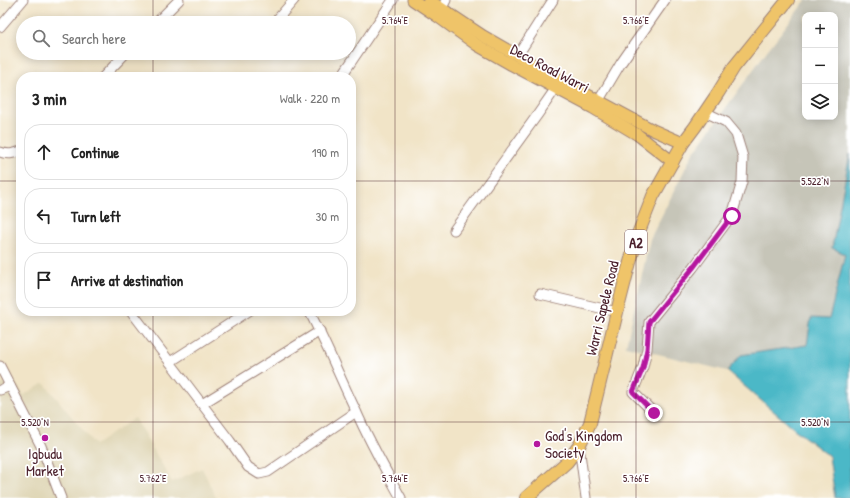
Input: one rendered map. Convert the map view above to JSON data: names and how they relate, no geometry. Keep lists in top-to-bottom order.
{
  "streets": {
    "highway": ["A2", "Warri Sapele Road"],
    "main road": ["Deco Road Warri"]
  },
  "crossings": [
    ["Deco Road Warri", "Warri Sapele Road"]
  ],
  "places": ["Igbudu Market", "God's Kingdom Society"],
  "page": {
    "map_buttons": ["+", "−"],
    "search": "Search here",
    "heading": ["3 min", "Walk · 220 m"],
    "list": [
      ["Continue", "190 m"],
      ["Turn left", "30 m"],
      "Arrive at destination"
    ]
  },
  "coordinates": [
    "5.764°E",
    "5.766°E",
    "5.522°N",
    "5.520°N",
    "5.762°E"
  ]
}
